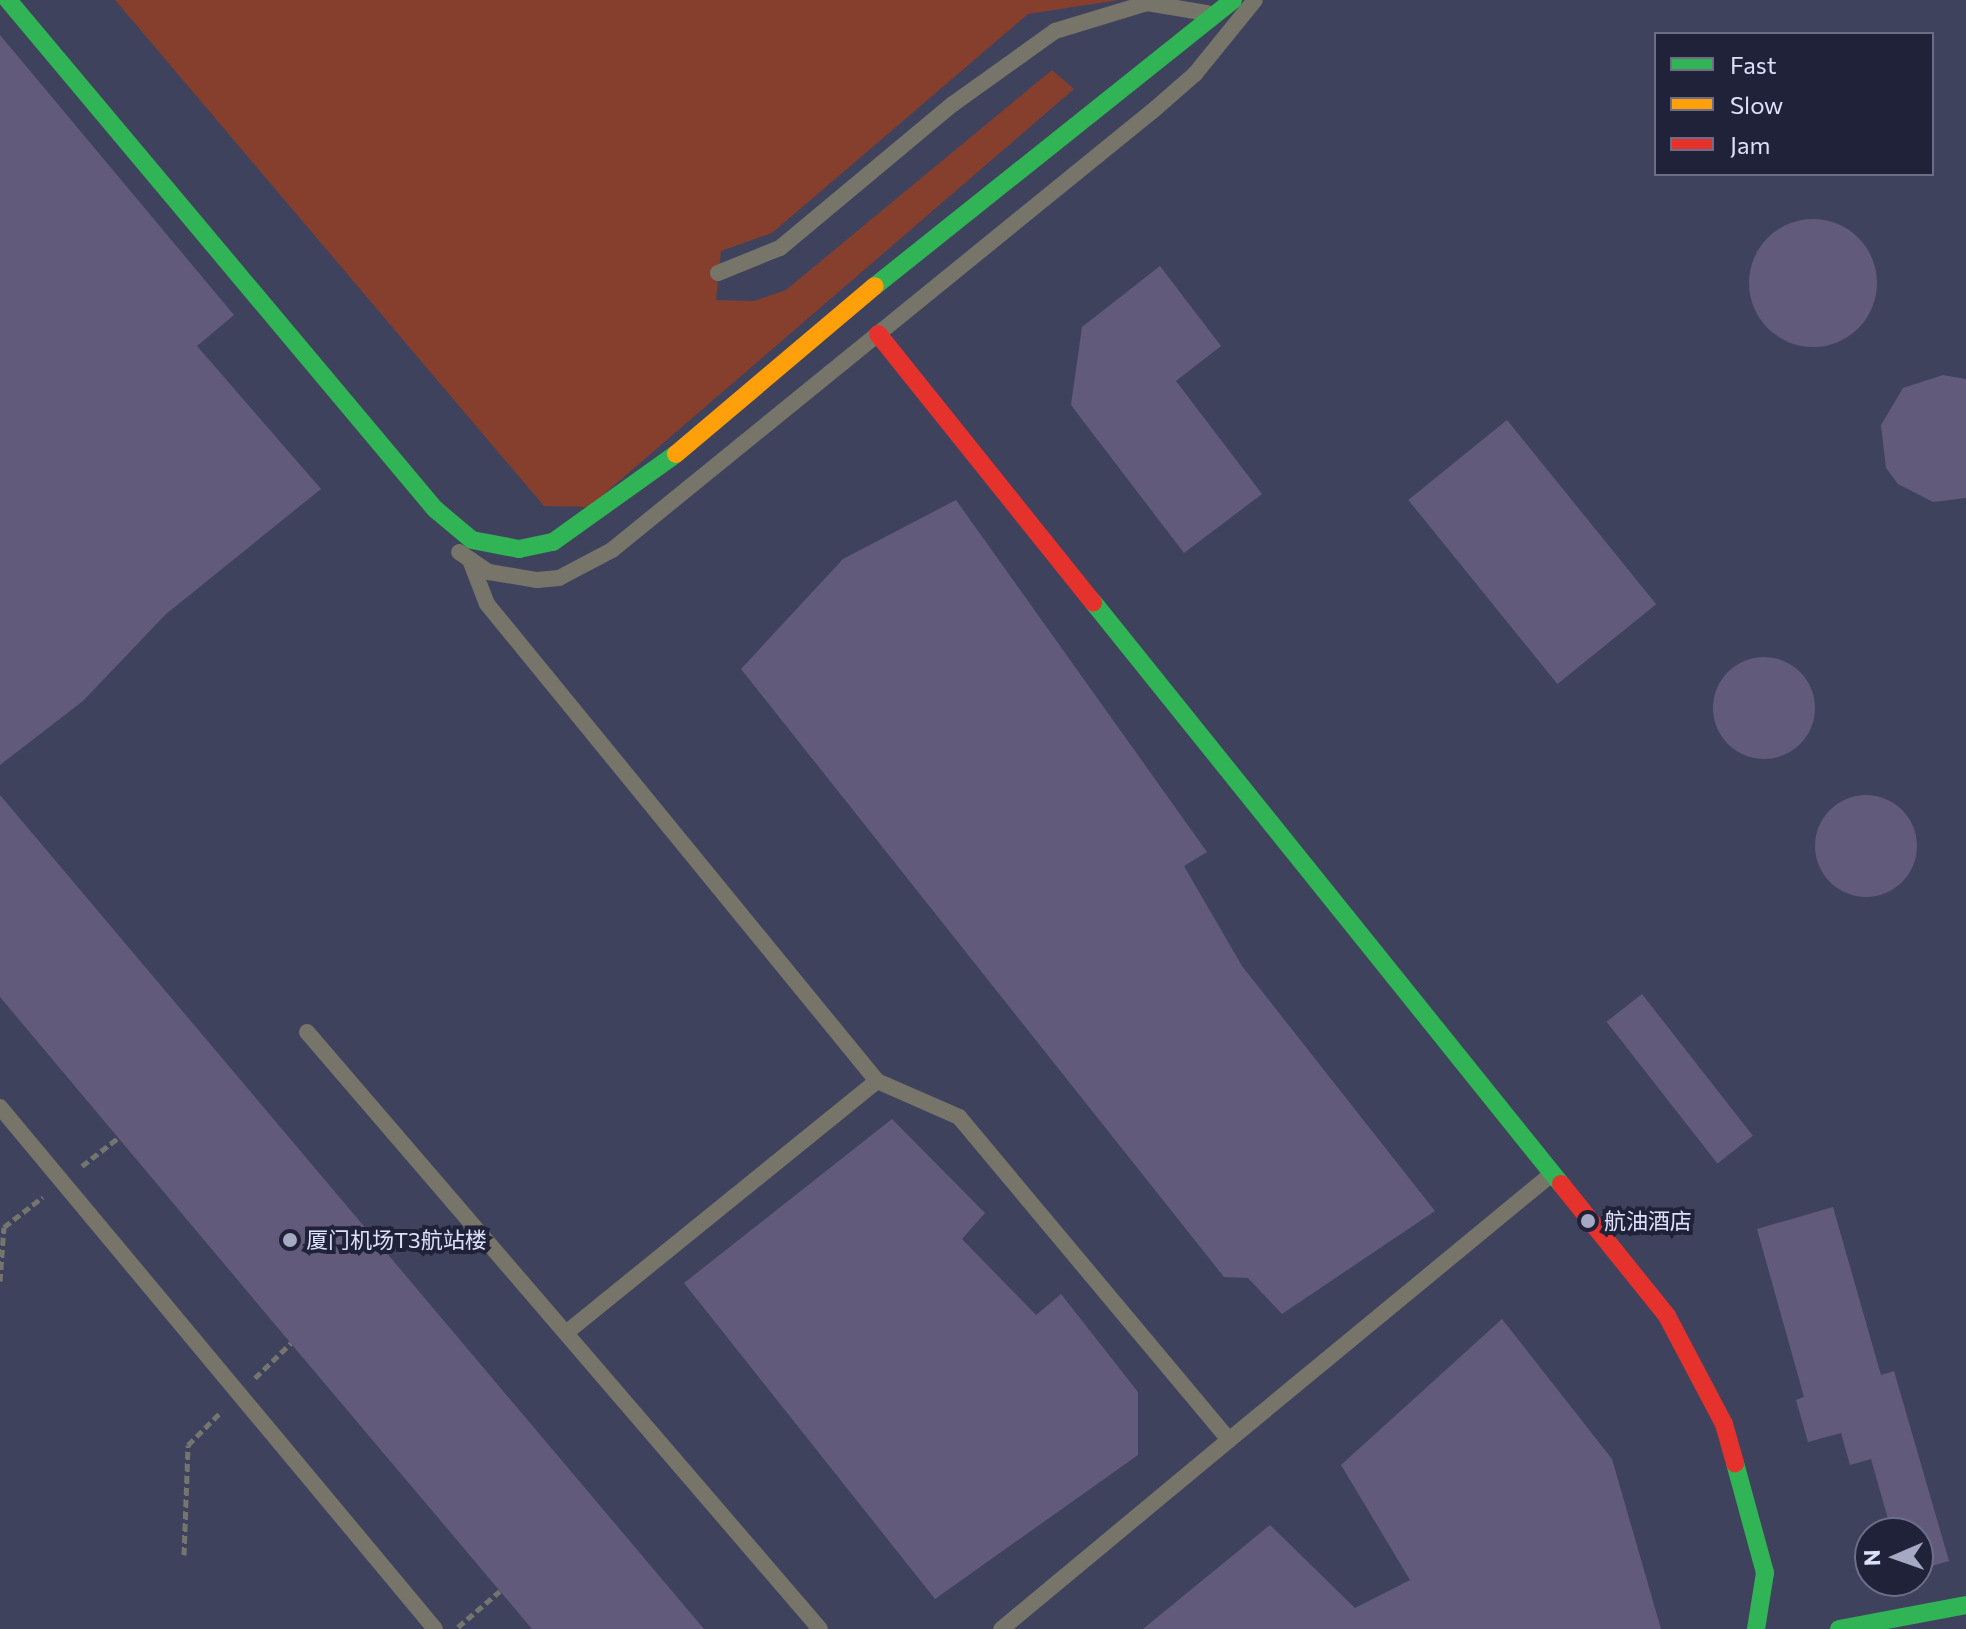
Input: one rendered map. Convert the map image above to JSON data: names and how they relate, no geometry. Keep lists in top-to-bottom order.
{
  "places": ["航油酒店", "厦门机场T3航站楼"],
  "legend": ["Fast", "Slow", "Jam"],
  "north": "left"
}
